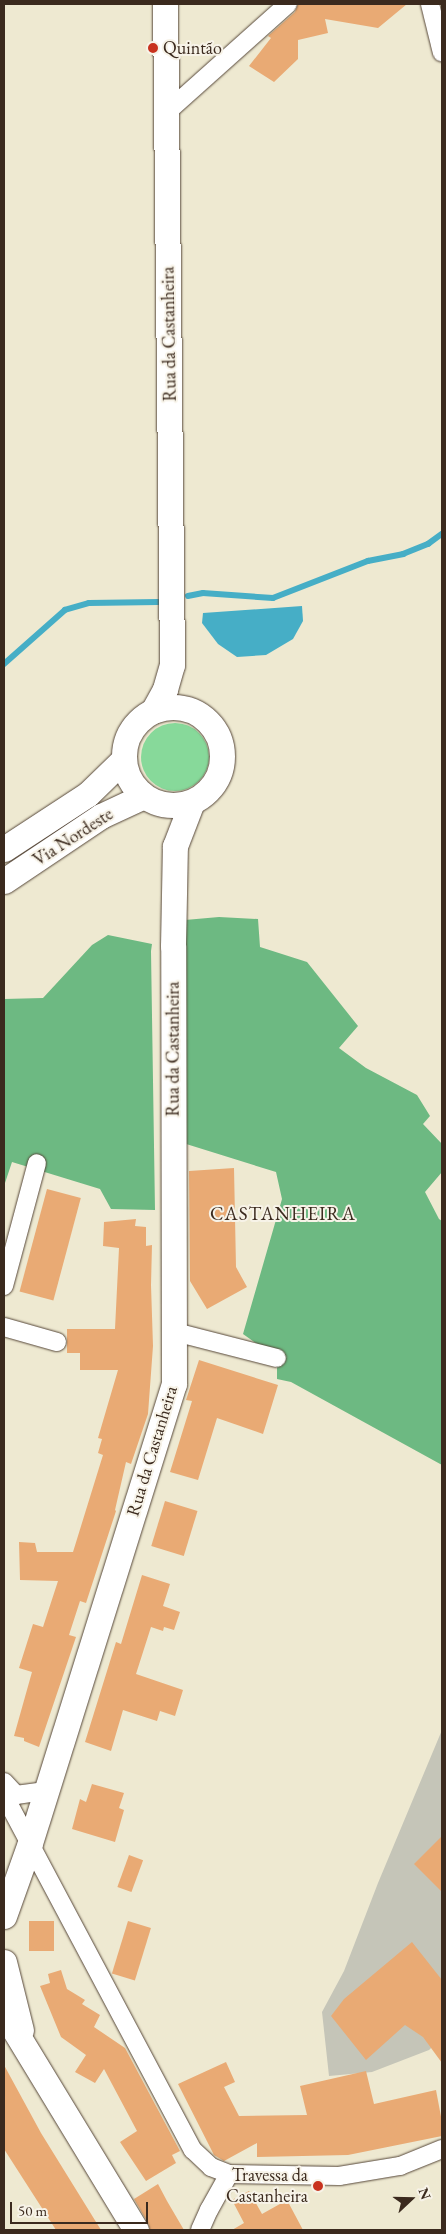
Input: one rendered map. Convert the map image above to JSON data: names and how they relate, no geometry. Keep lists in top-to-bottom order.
{
  "streets": {
    "street": ["Rua da Castanheira", "Via Nordeste"]
  },
  "crossings": [
    ["Rua da Castanheira", "Via Nordeste"]
  ],
  "districts": ["CASTANHEIRA"],
  "places": ["Quintão", "Travessa da Castanheira"],
  "scale_bar": "50 m",
  "north": "right"
}
